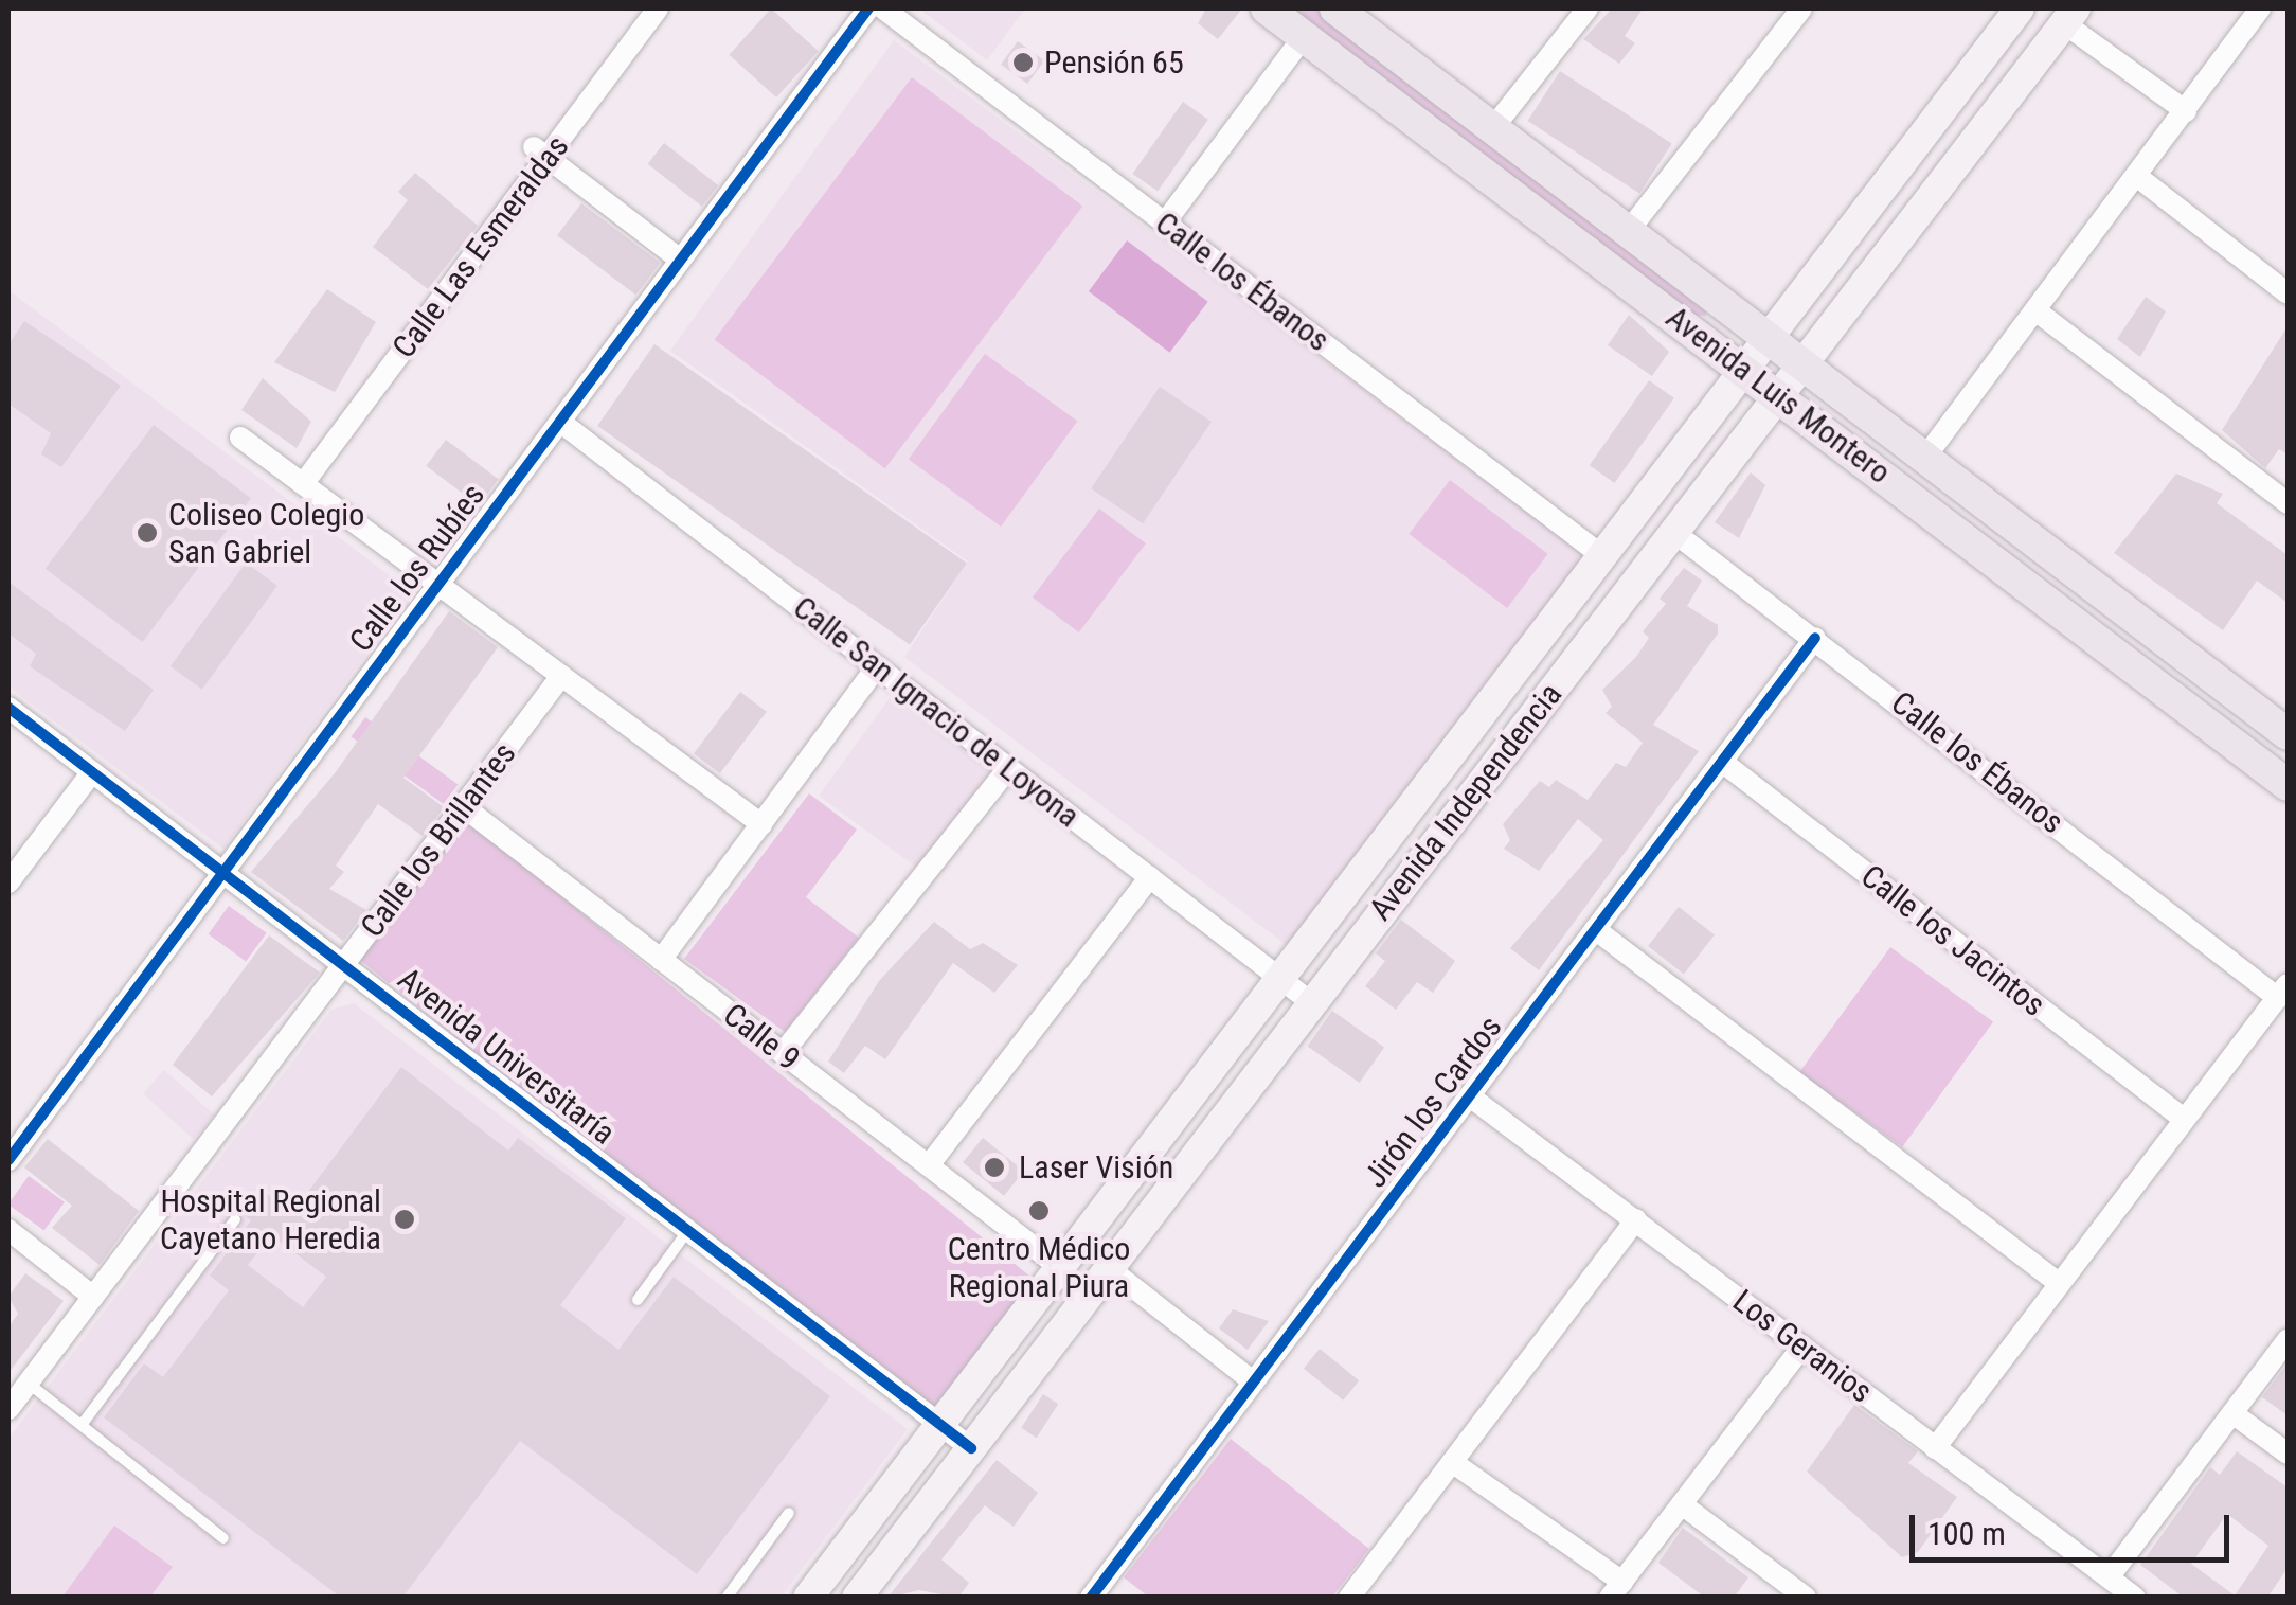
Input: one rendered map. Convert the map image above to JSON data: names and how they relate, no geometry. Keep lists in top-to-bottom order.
{
  "streets": {
    "main road": ["Avenida Luis Montero", "Avenida Independencia"],
    "street": [
      "Calle Las Esmeraldas",
      "Calle los Ébanos",
      "Calle los Rubíes",
      "Calle San Ignacio de Loyona",
      "Calle los Brillantes",
      "Calle los Jacintos",
      "Calle 9",
      "Avenida Universitaría",
      "Jirón los Cardos",
      "Los Geranios"
    ]
  },
  "crossings": [
    ["Calle los Ébanos", "Avenida Independencia"],
    ["Calle los Ébanos", "Jirón los Cardos"],
    ["Avenida Luis Montero", "Avenida Independencia"],
    ["Calle los Rubíes", "Calle San Ignacio de Loyona"],
    ["Calle los Rubíes", "Avenida Universitaría"],
    ["Calle San Ignacio de Loyona", "Avenida Independencia"],
    ["Avenida Independencia", "Calle 9"],
    ["Avenida Independencia", "Avenida Universitaría"],
    ["Calle los Brillantes", "Calle 9"],
    ["Calle los Brillantes", "Avenida Universitaría"],
    ["Calle los Jacintos", "Jirón los Cardos"],
    ["Jirón los Cardos", "Los Geranios"]
  ],
  "places": [
    "Pensión 65",
    "Coliseo Colegio San Gabriel",
    "Laser Visión",
    "Centro Médico Regional Piura",
    "Hospital Regional Cayetano Heredia"
  ],
  "scale_bar": "100 m"
}
